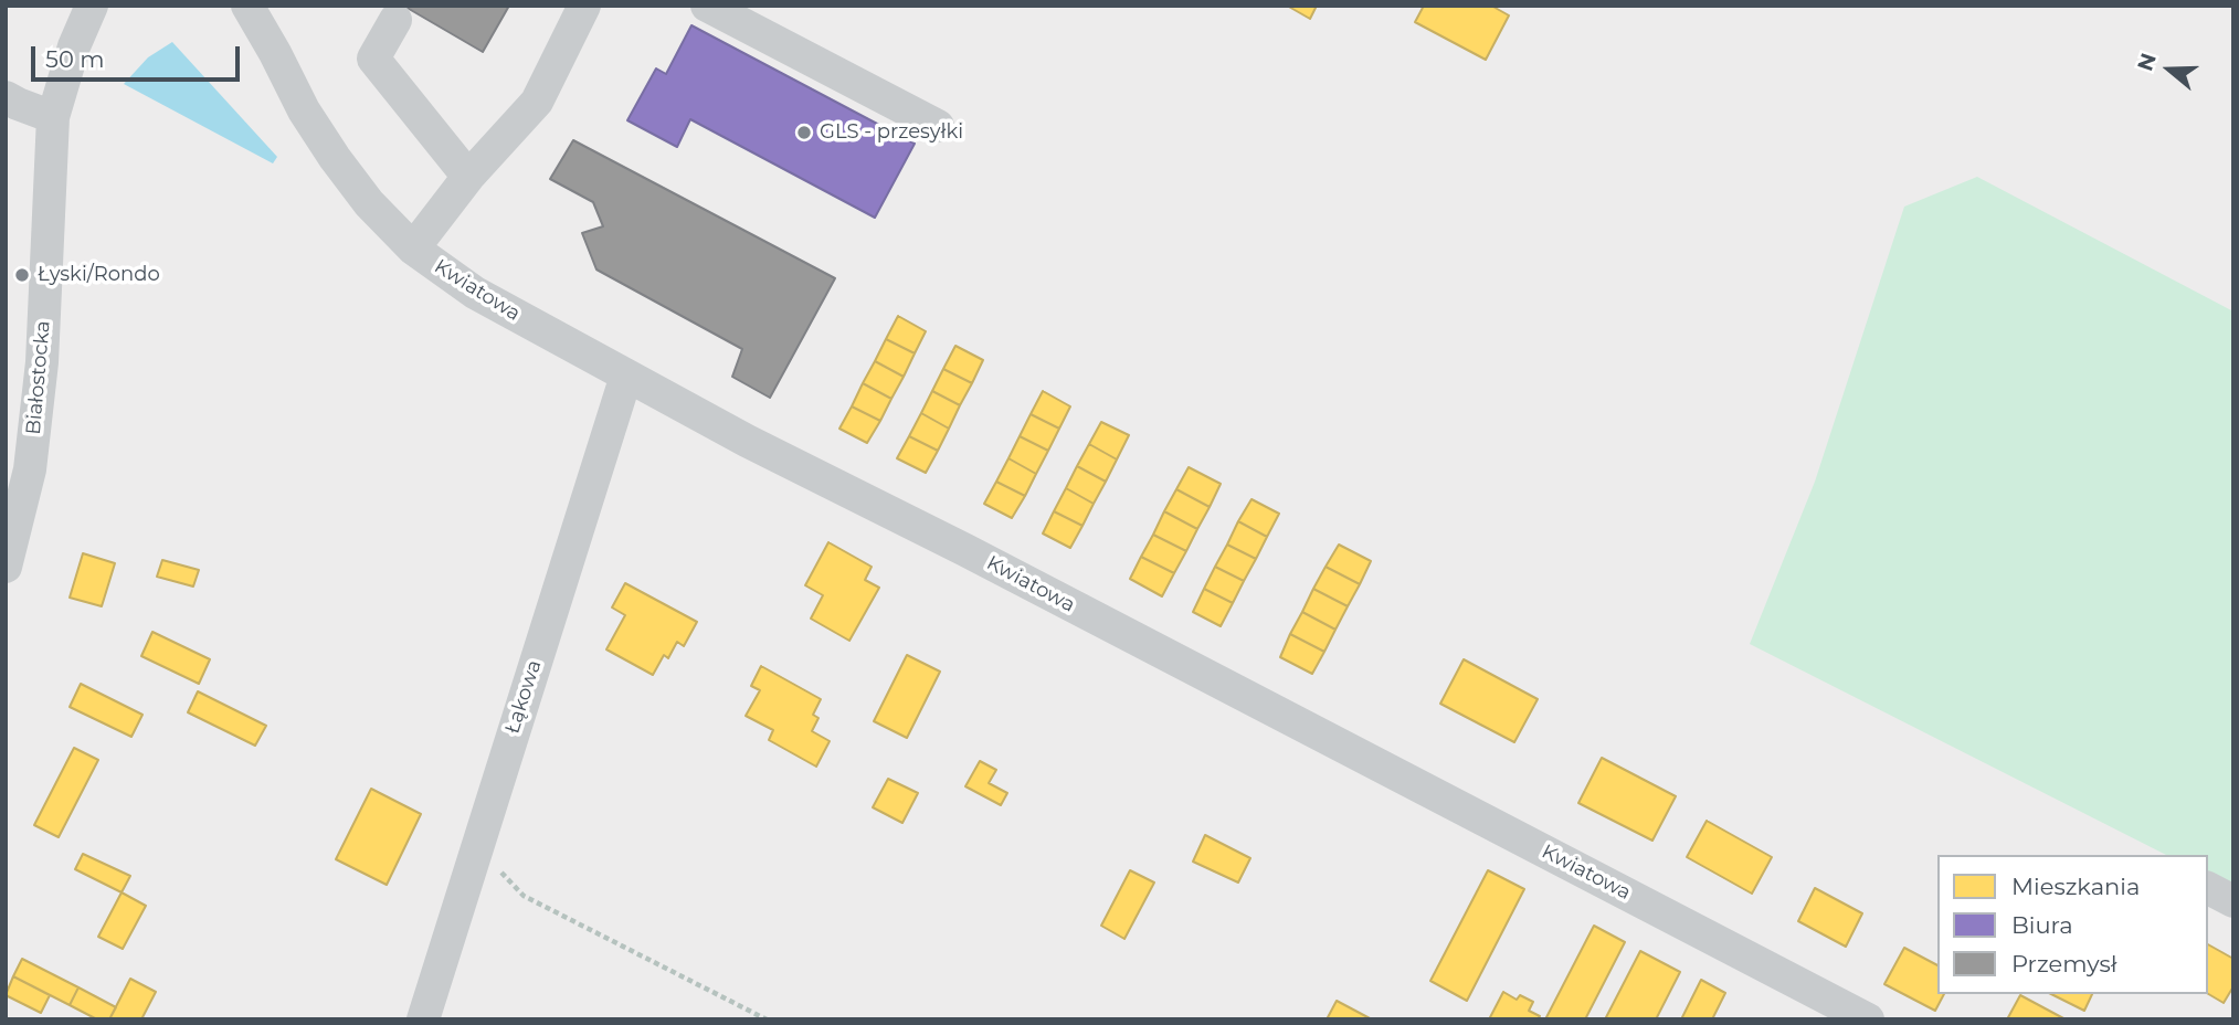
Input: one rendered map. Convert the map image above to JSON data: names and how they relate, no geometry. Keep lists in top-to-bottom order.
{
  "streets": {
    "street": ["Kwiatowa", "Białostocka", "Łąkowa"]
  },
  "crossings": [
    ["Kwiatowa", "Łąkowa"]
  ],
  "places": ["GLS - przesyłki", "Łyski/Rondo"],
  "legend": ["Mieszkania", "Biura", "Przemysł"],
  "scale_bar": "50 m",
  "north": "left"
}
